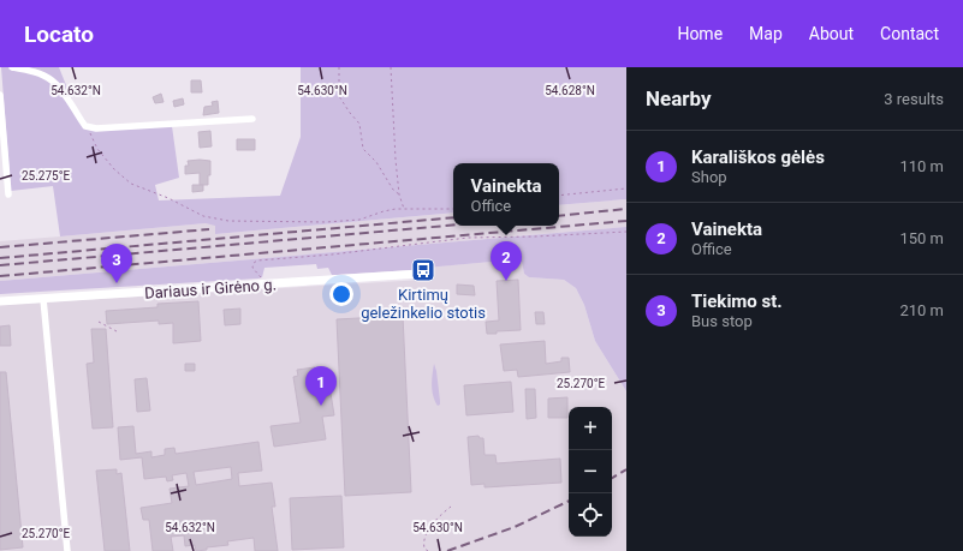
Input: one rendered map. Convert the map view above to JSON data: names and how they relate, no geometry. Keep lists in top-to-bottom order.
{
  "streets": {
    "street": ["Dariaus ir Girėno g."]
  },
  "places": {
    "bus stop": ["Kirtimų geležinkelio stotis"]
  },
  "page": {
    "header": "Locato",
    "nav": [
      "Home",
      "Map",
      "About",
      "Contact"
    ],
    "heading": ["Nearby", "3 results"],
    "list": [
      {
        "mark": "1",
        "name": "Karališkos gėlės",
        "note": "Shop",
        "value": "110 m"
      },
      {
        "mark": "2",
        "name": "Vainekta",
        "note": "Office",
        "value": "150 m"
      },
      {
        "mark": "3",
        "name": "Tiekimo st.",
        "note": "Bus stop",
        "value": "210 m"
      }
    ],
    "popup": ["Vainekta", "Office"],
    "pins": ["2", "3", "1"],
    "map_buttons": ["+", "−"]
  },
  "coordinates": [
    "54.632°N",
    "54.630°N",
    "54.628°N",
    "25.275°E",
    "25.270°E"
  ]
}
